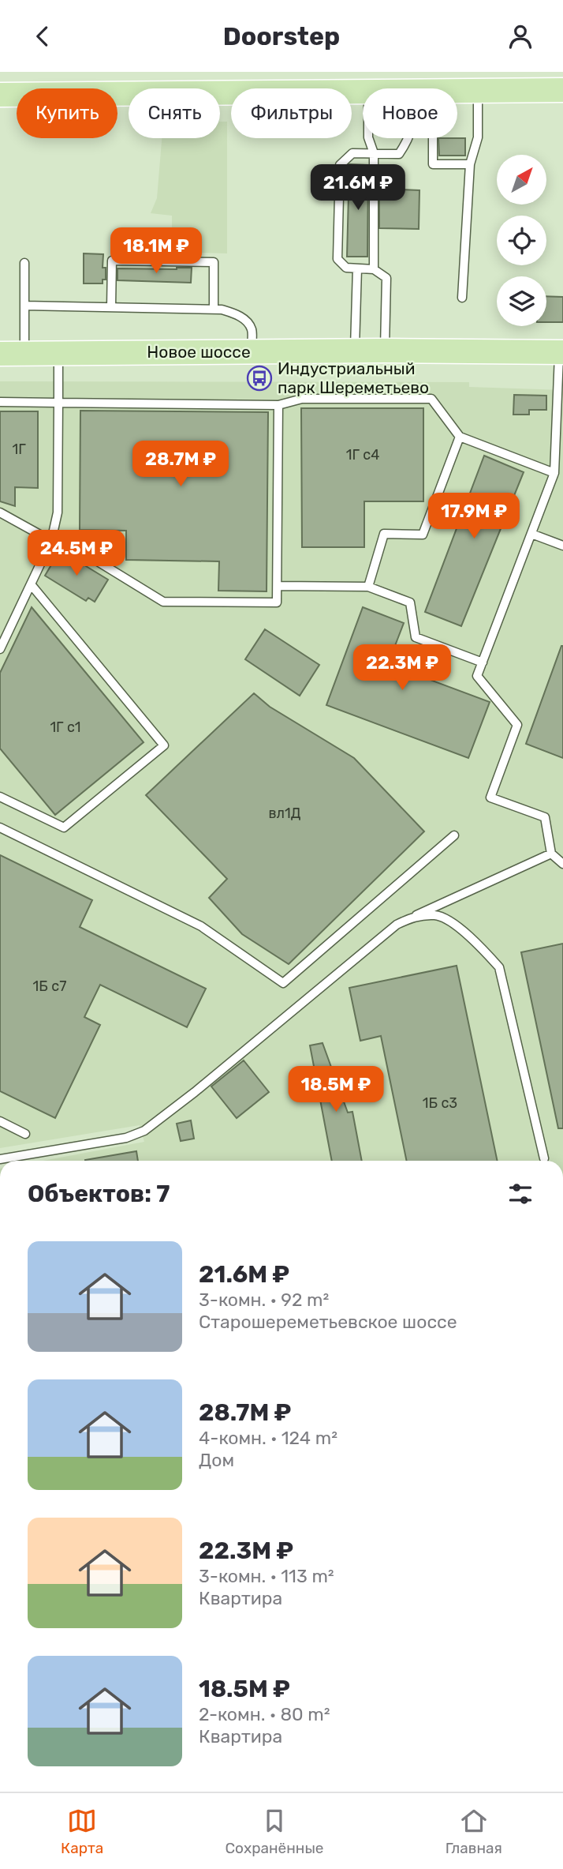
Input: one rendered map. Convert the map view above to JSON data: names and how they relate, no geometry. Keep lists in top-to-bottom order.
{
  "streets": {
    "main road": ["Новое шоссе"]
  },
  "places": {
    "bus stop": ["Индустриальный парк Шереметьево"]
  },
  "house_numbers": [
    "1Г",
    "1Г с4",
    "1Г с1",
    "вл1Д",
    "1Б с7",
    "1Б с3"
  ],
  "north": "top right",
  "page": {
    "header": "Doorstep",
    "chip": [
      "Купить",
      "Снять",
      "Фильтры",
      "Новое"
    ],
    "price": [
      "21.6M ₽",
      "18.1M ₽",
      "28.7M ₽",
      "17.9M ₽",
      "24.5M ₽",
      "22.3M ₽",
      "18.5M ₽"
    ],
    "heading": "Объектов: 7",
    "list": [
      {
        "name": "21.6M ₽",
        "note": "3-комн. · 92 m² · Старошереметьевское шоссе"
      },
      {
        "name": "28.7M ₽",
        "note": "4-комн. · 124 m² · Дом"
      },
      {
        "name": "22.3M ₽",
        "note": "3-комн. · 113 m² · Квартира"
      },
      {
        "name": "18.5M ₽",
        "note": "2-комн. · 80 m² · Квартира"
      }
    ],
    "tabs": ["Карта", "Сохранённые", "Главная"]
  }
}
